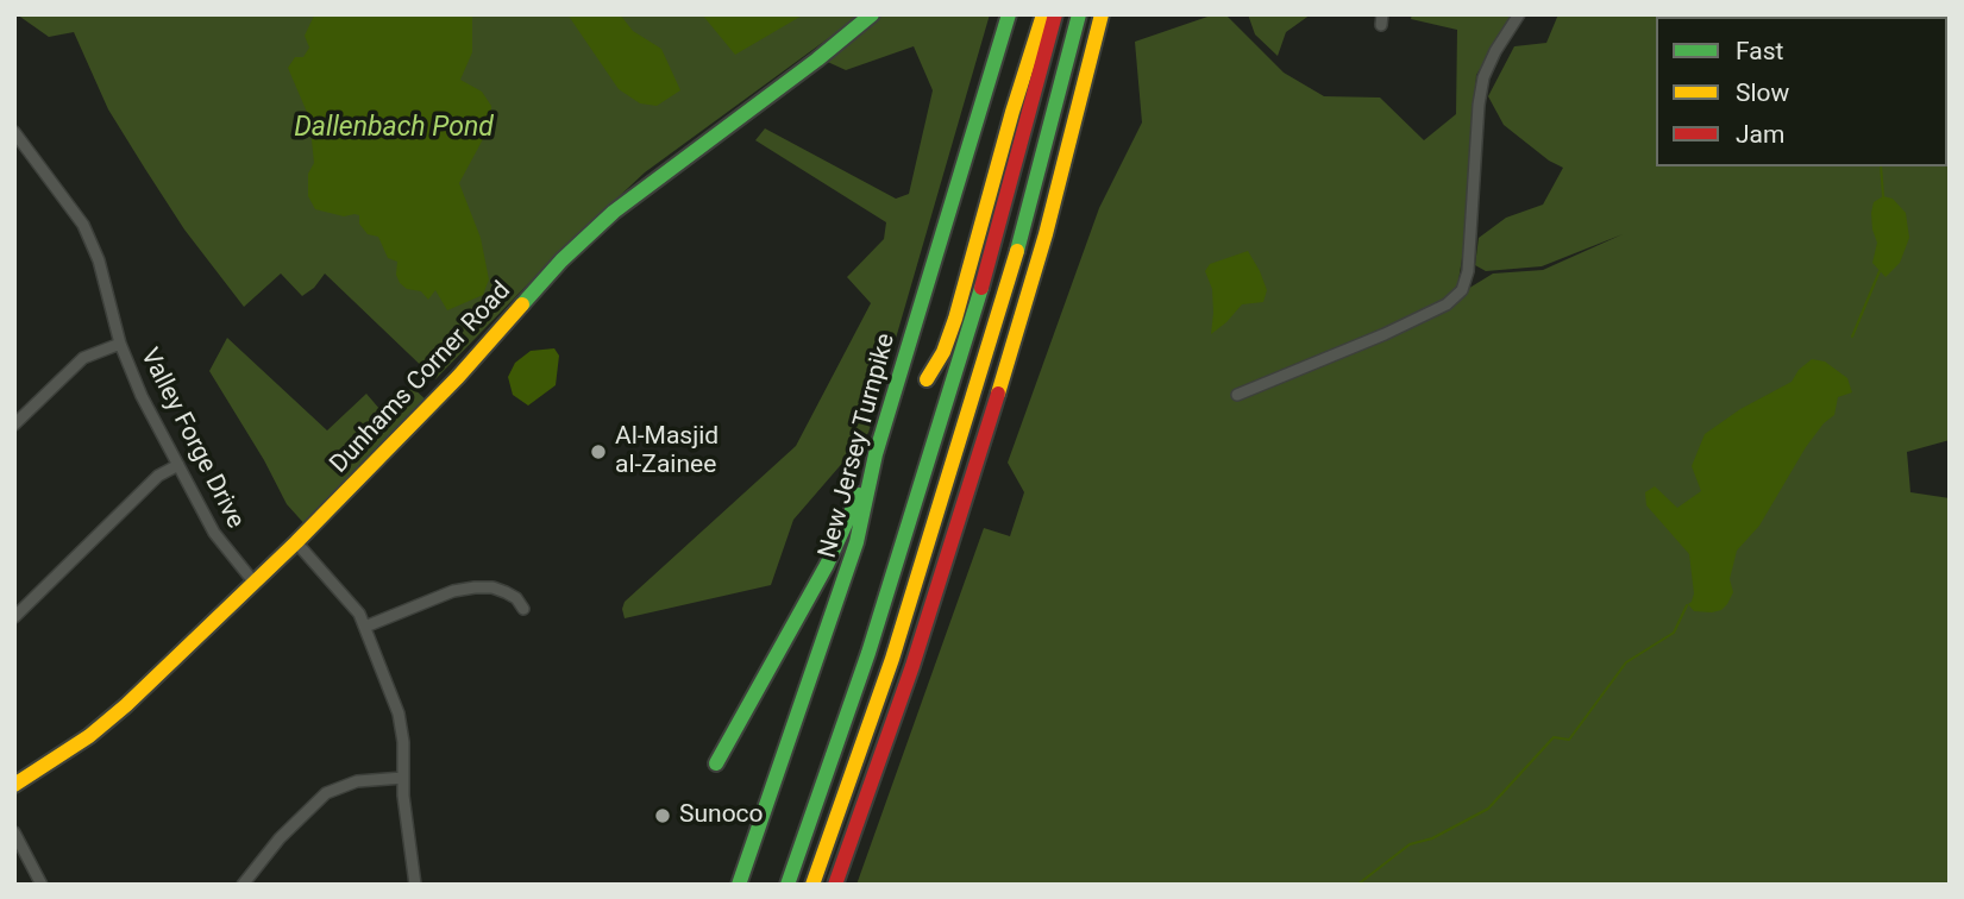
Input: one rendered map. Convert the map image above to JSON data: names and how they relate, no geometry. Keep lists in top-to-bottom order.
{
  "streets": {
    "main road": ["Dunhams Corner Road", "New Jersey Turnpike"],
    "street": ["Valley Forge Drive"]
  },
  "crossings": [
    ["Dunhams Corner Road", "Valley Forge Drive"]
  ],
  "water": ["Dallenbach Pond"],
  "places": ["Al-Masjid al-Zainee", "Sunoco"],
  "legend": ["Fast", "Slow", "Jam"]
}
